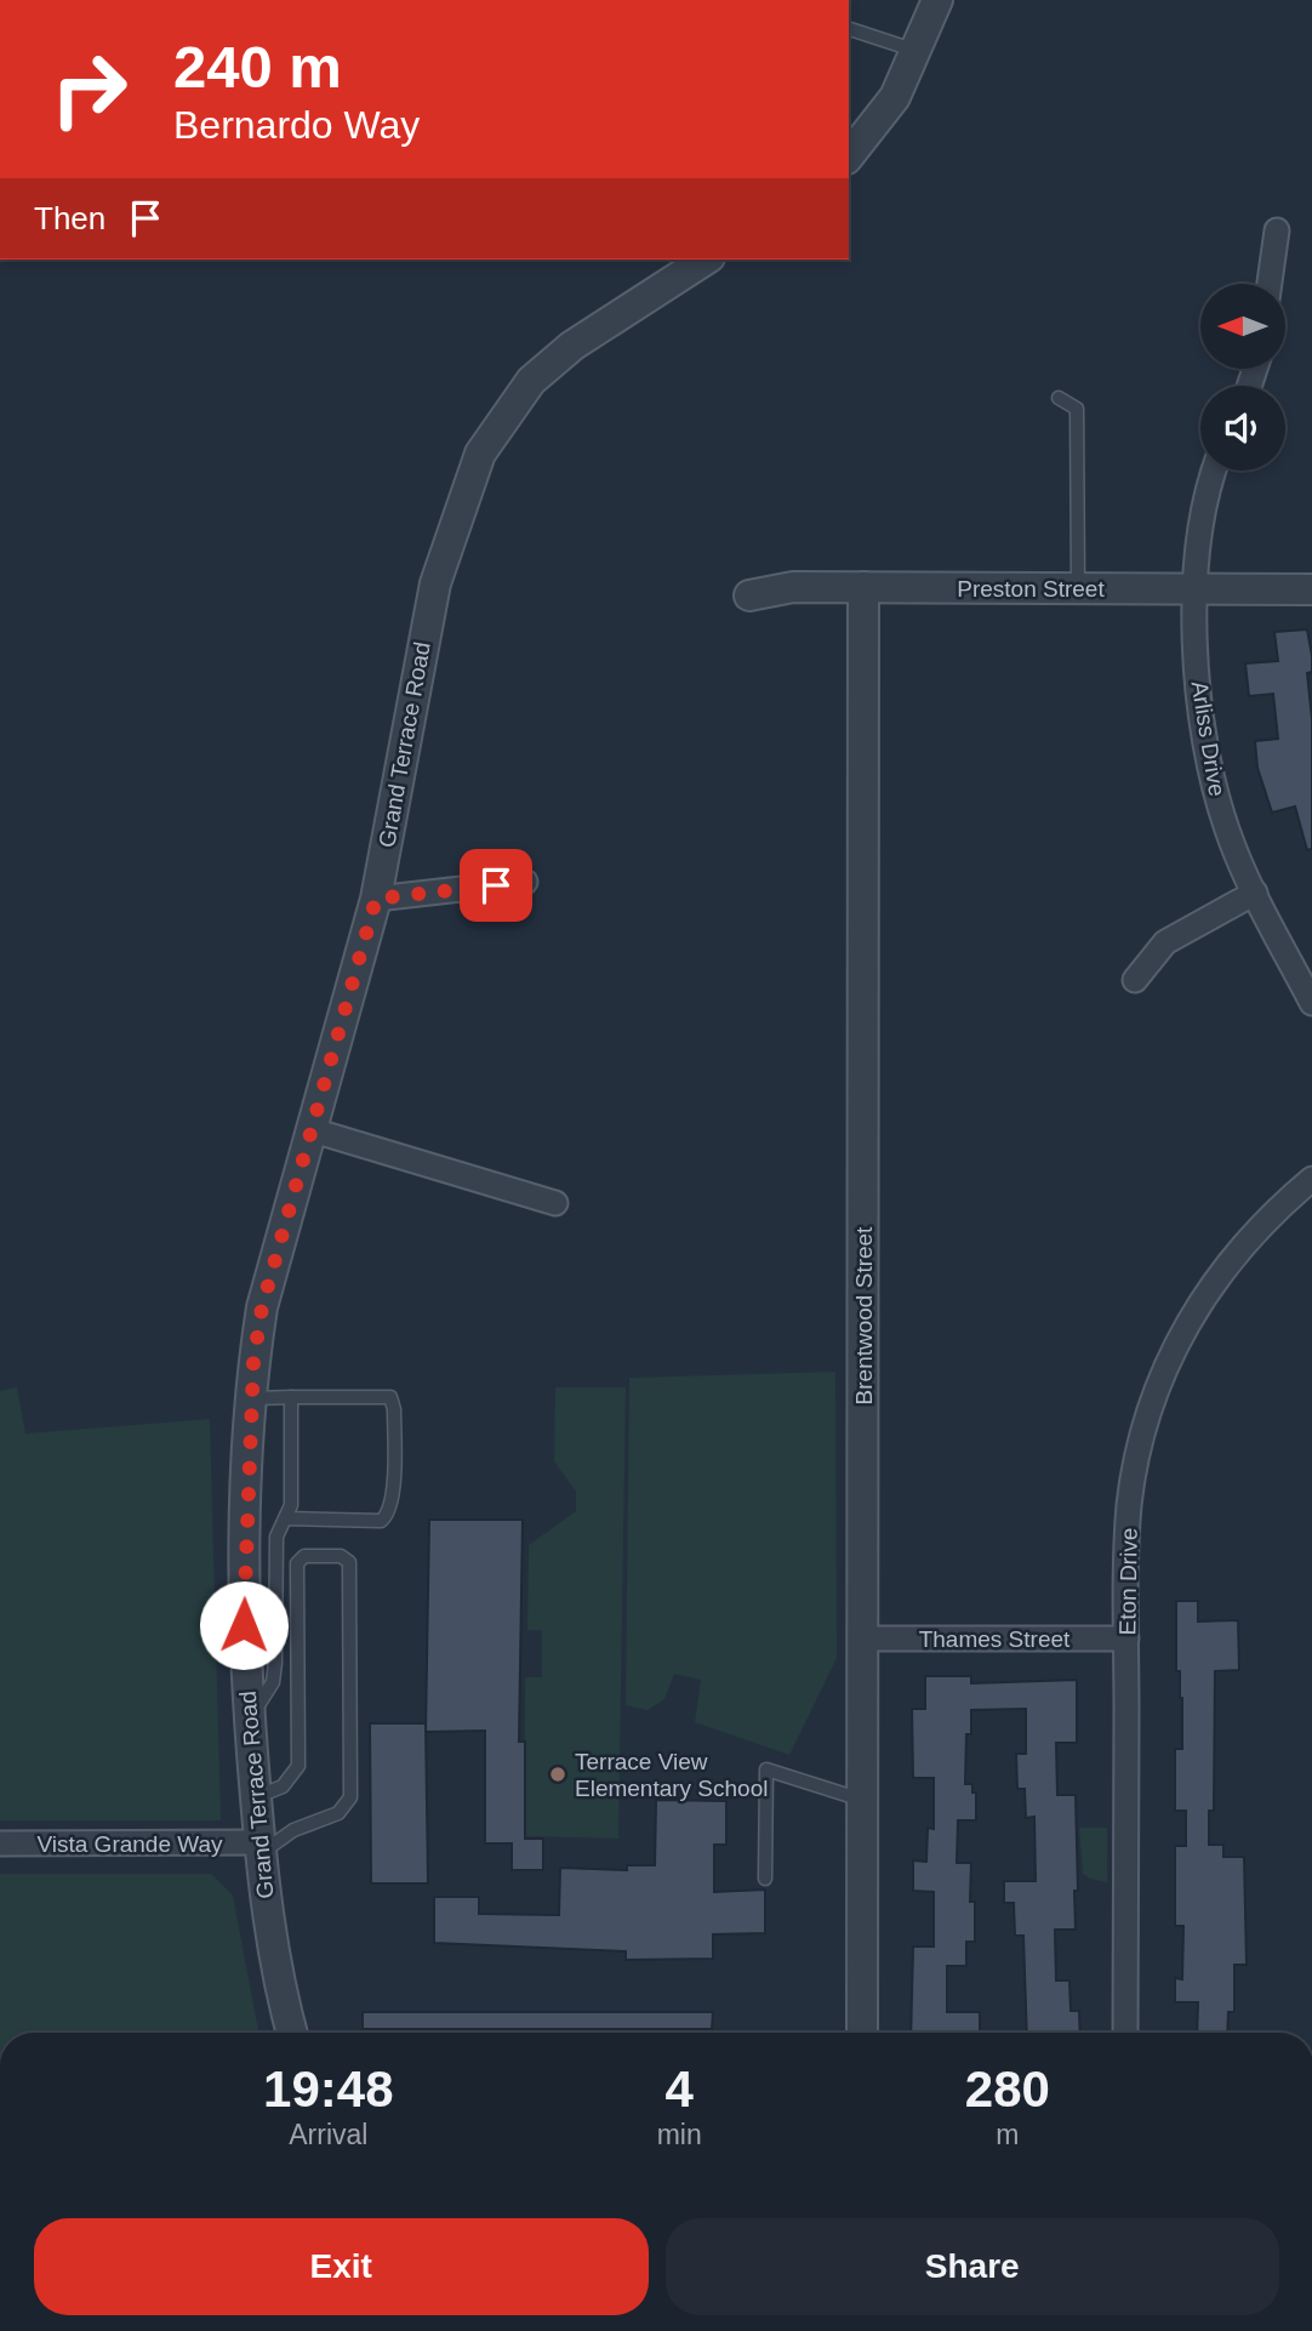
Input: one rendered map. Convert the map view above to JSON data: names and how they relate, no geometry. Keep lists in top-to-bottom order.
{
  "streets": {
    "street": [
      "Preston Street",
      "Arliss Drive",
      "Grand Terrace Road",
      "Brentwood Street",
      "Eton Drive",
      "Thames Street",
      "Vista Grande Way"
    ]
  },
  "crossings": [
    ["Preston Street", "Arliss Drive"],
    ["Preston Street", "Brentwood Street"],
    ["Grand Terrace Road", "Vista Grande Way"],
    ["Brentwood Street", "Thames Street"],
    ["Eton Drive", "Thames Street"]
  ],
  "places": ["Terrace View Elementary School"],
  "north": "left",
  "page": {
    "turn": ["240 m", "Bernardo Way"],
    "then": "Then",
    "eta": [
      "19:48",
      "Arrival",
      "4",
      "min",
      "280",
      "m"
    ],
    "buttons": ["Exit", "Share"]
  }
}
